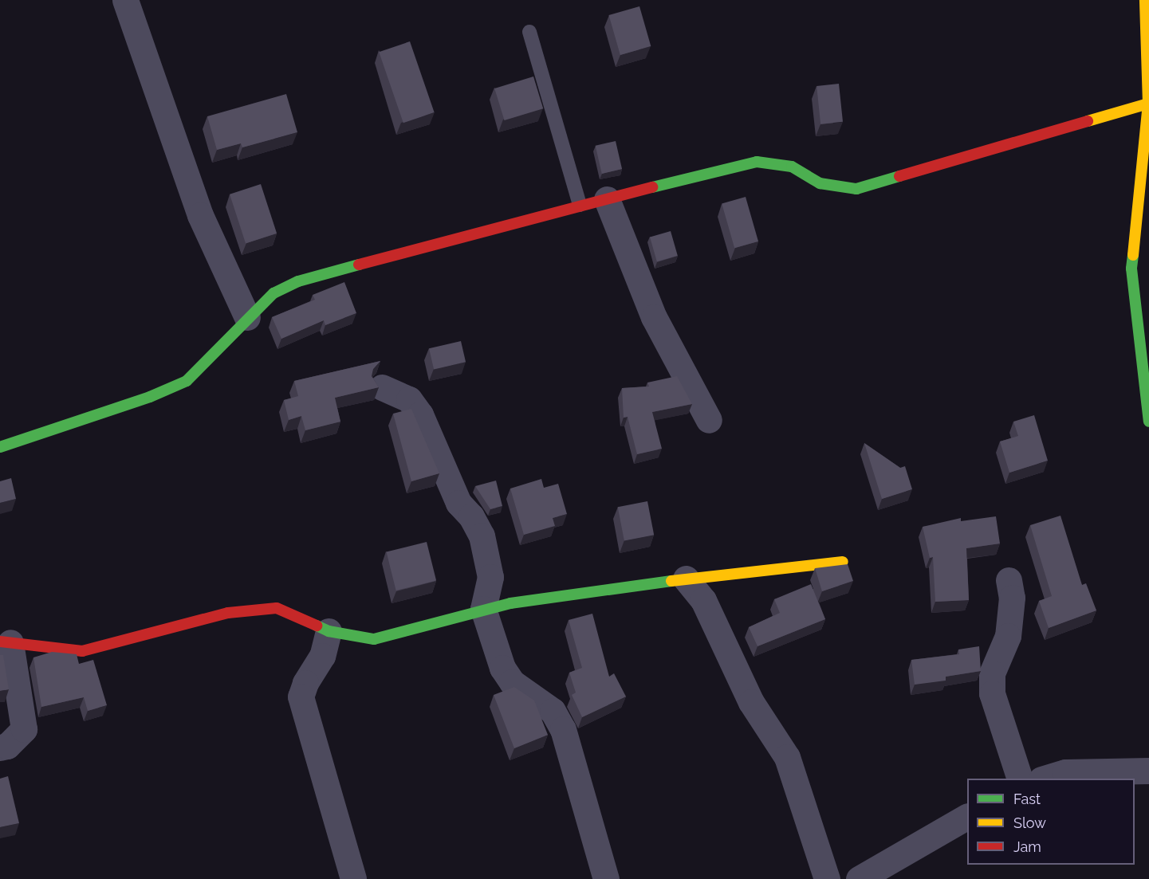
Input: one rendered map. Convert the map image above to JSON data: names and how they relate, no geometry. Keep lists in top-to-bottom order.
{
  "legend": ["Fast", "Slow", "Jam"]
}
